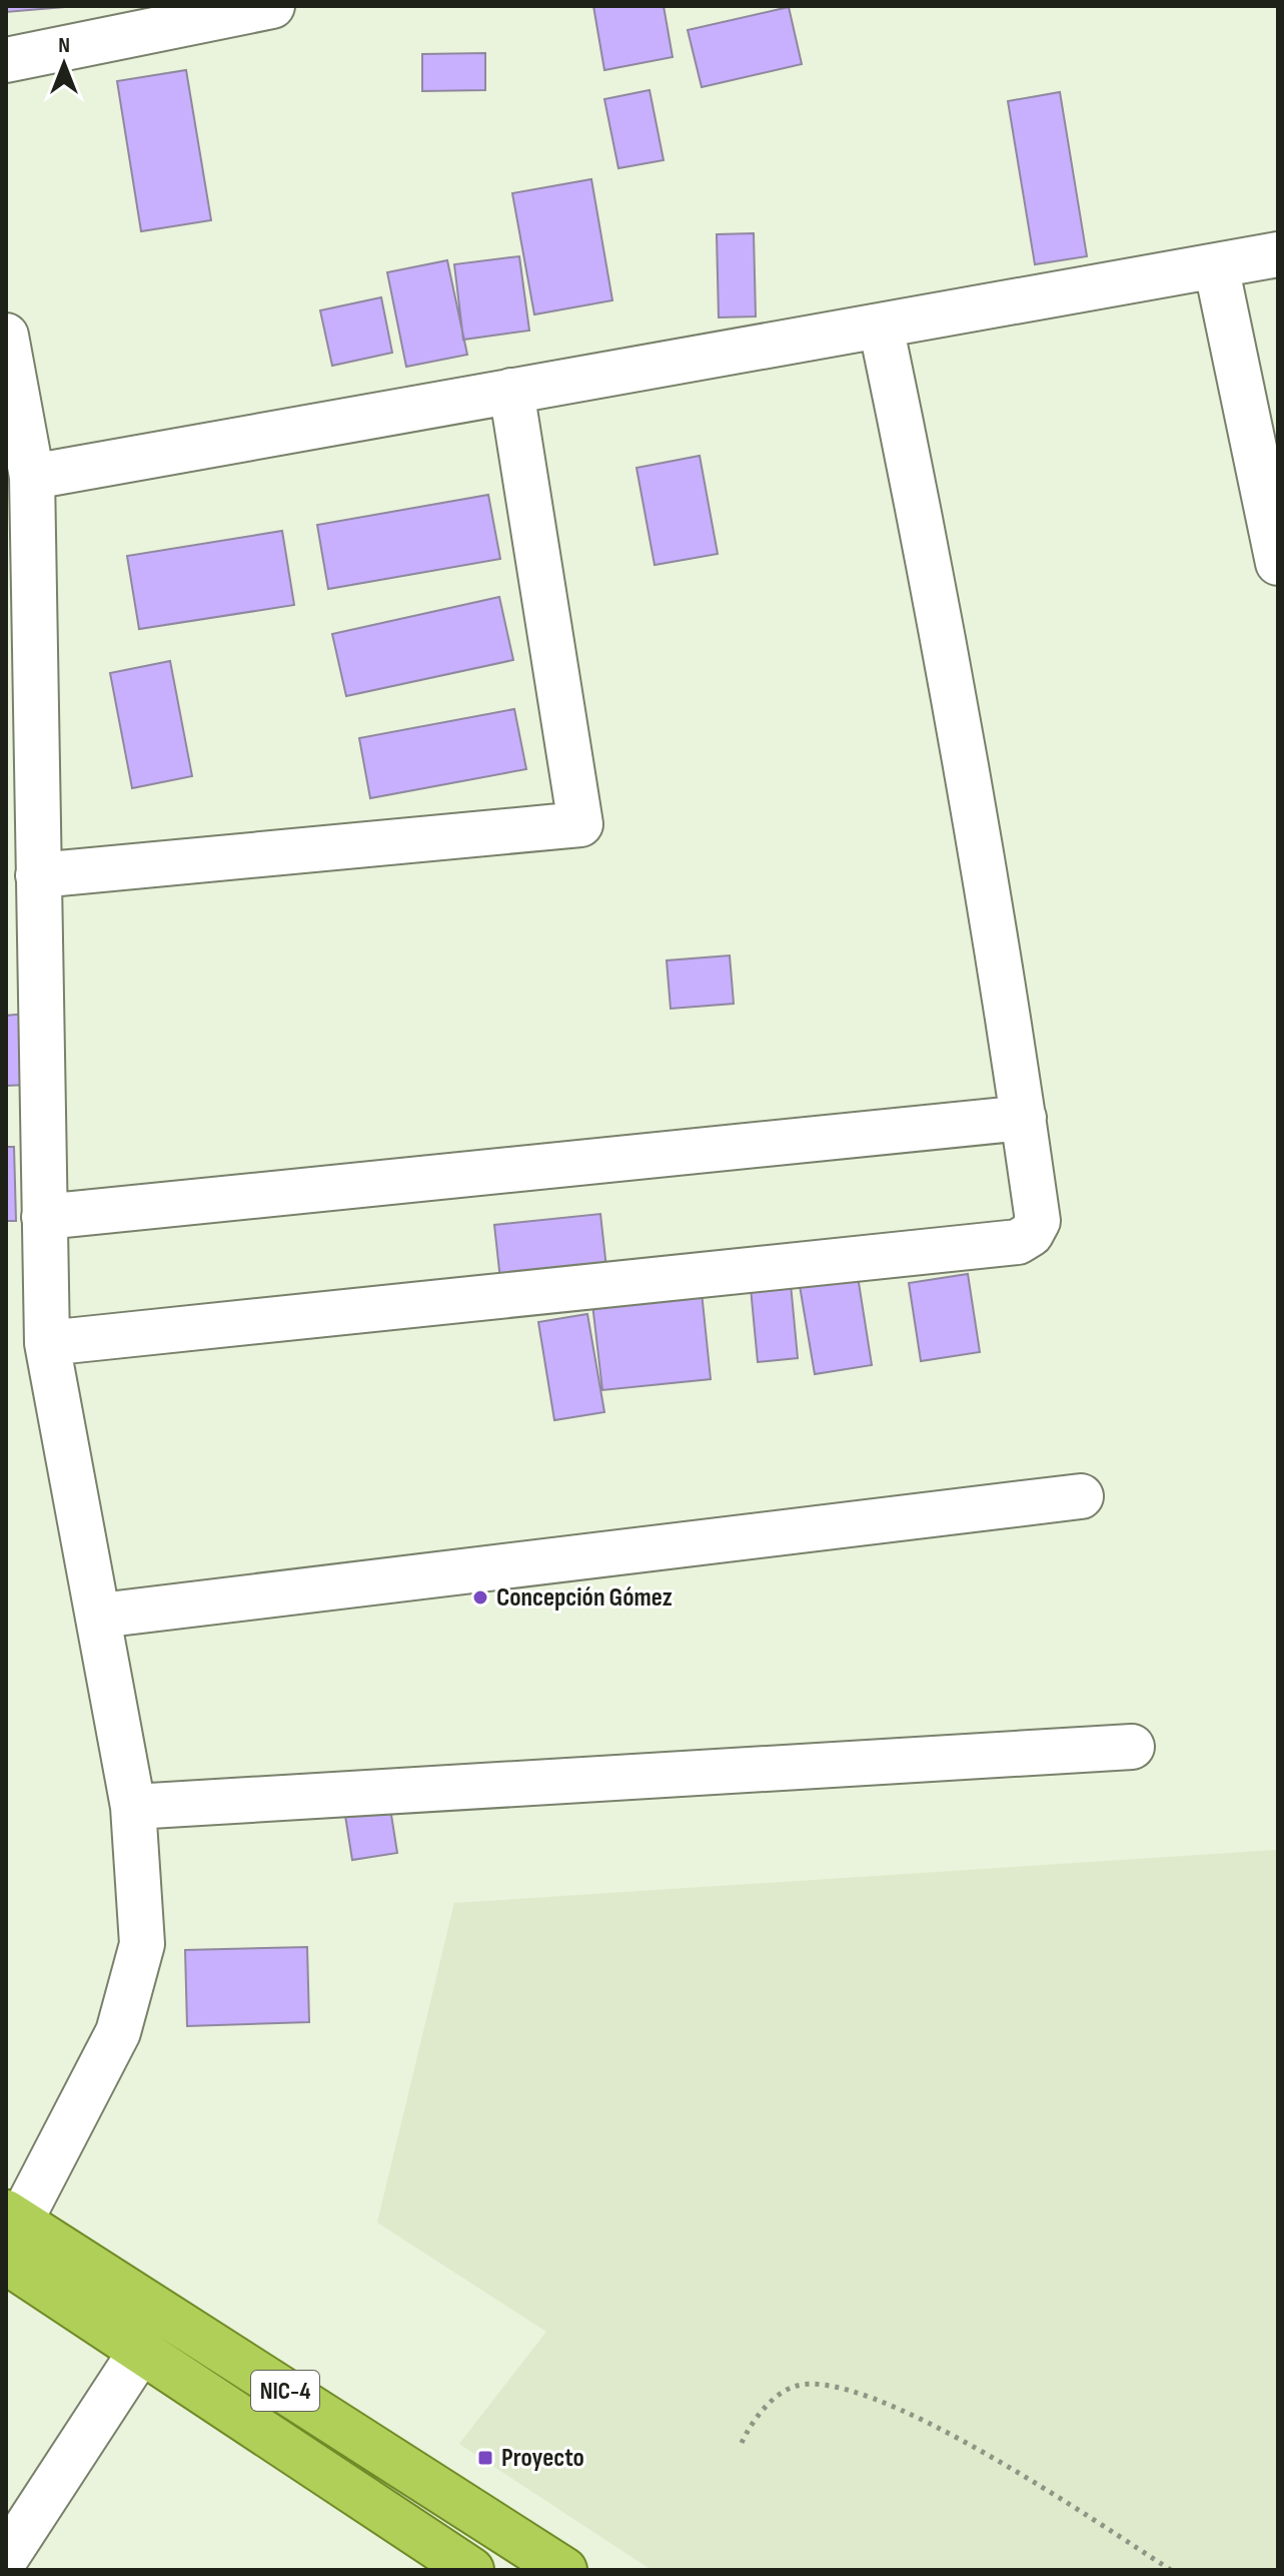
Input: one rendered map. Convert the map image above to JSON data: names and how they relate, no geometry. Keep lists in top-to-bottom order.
{
  "streets": {
    "highway": ["NIC-4"]
  },
  "places": {
    "other": ["Concepción Gómez"],
    "transit": ["Proyecto"]
  },
  "north": "top"
}
